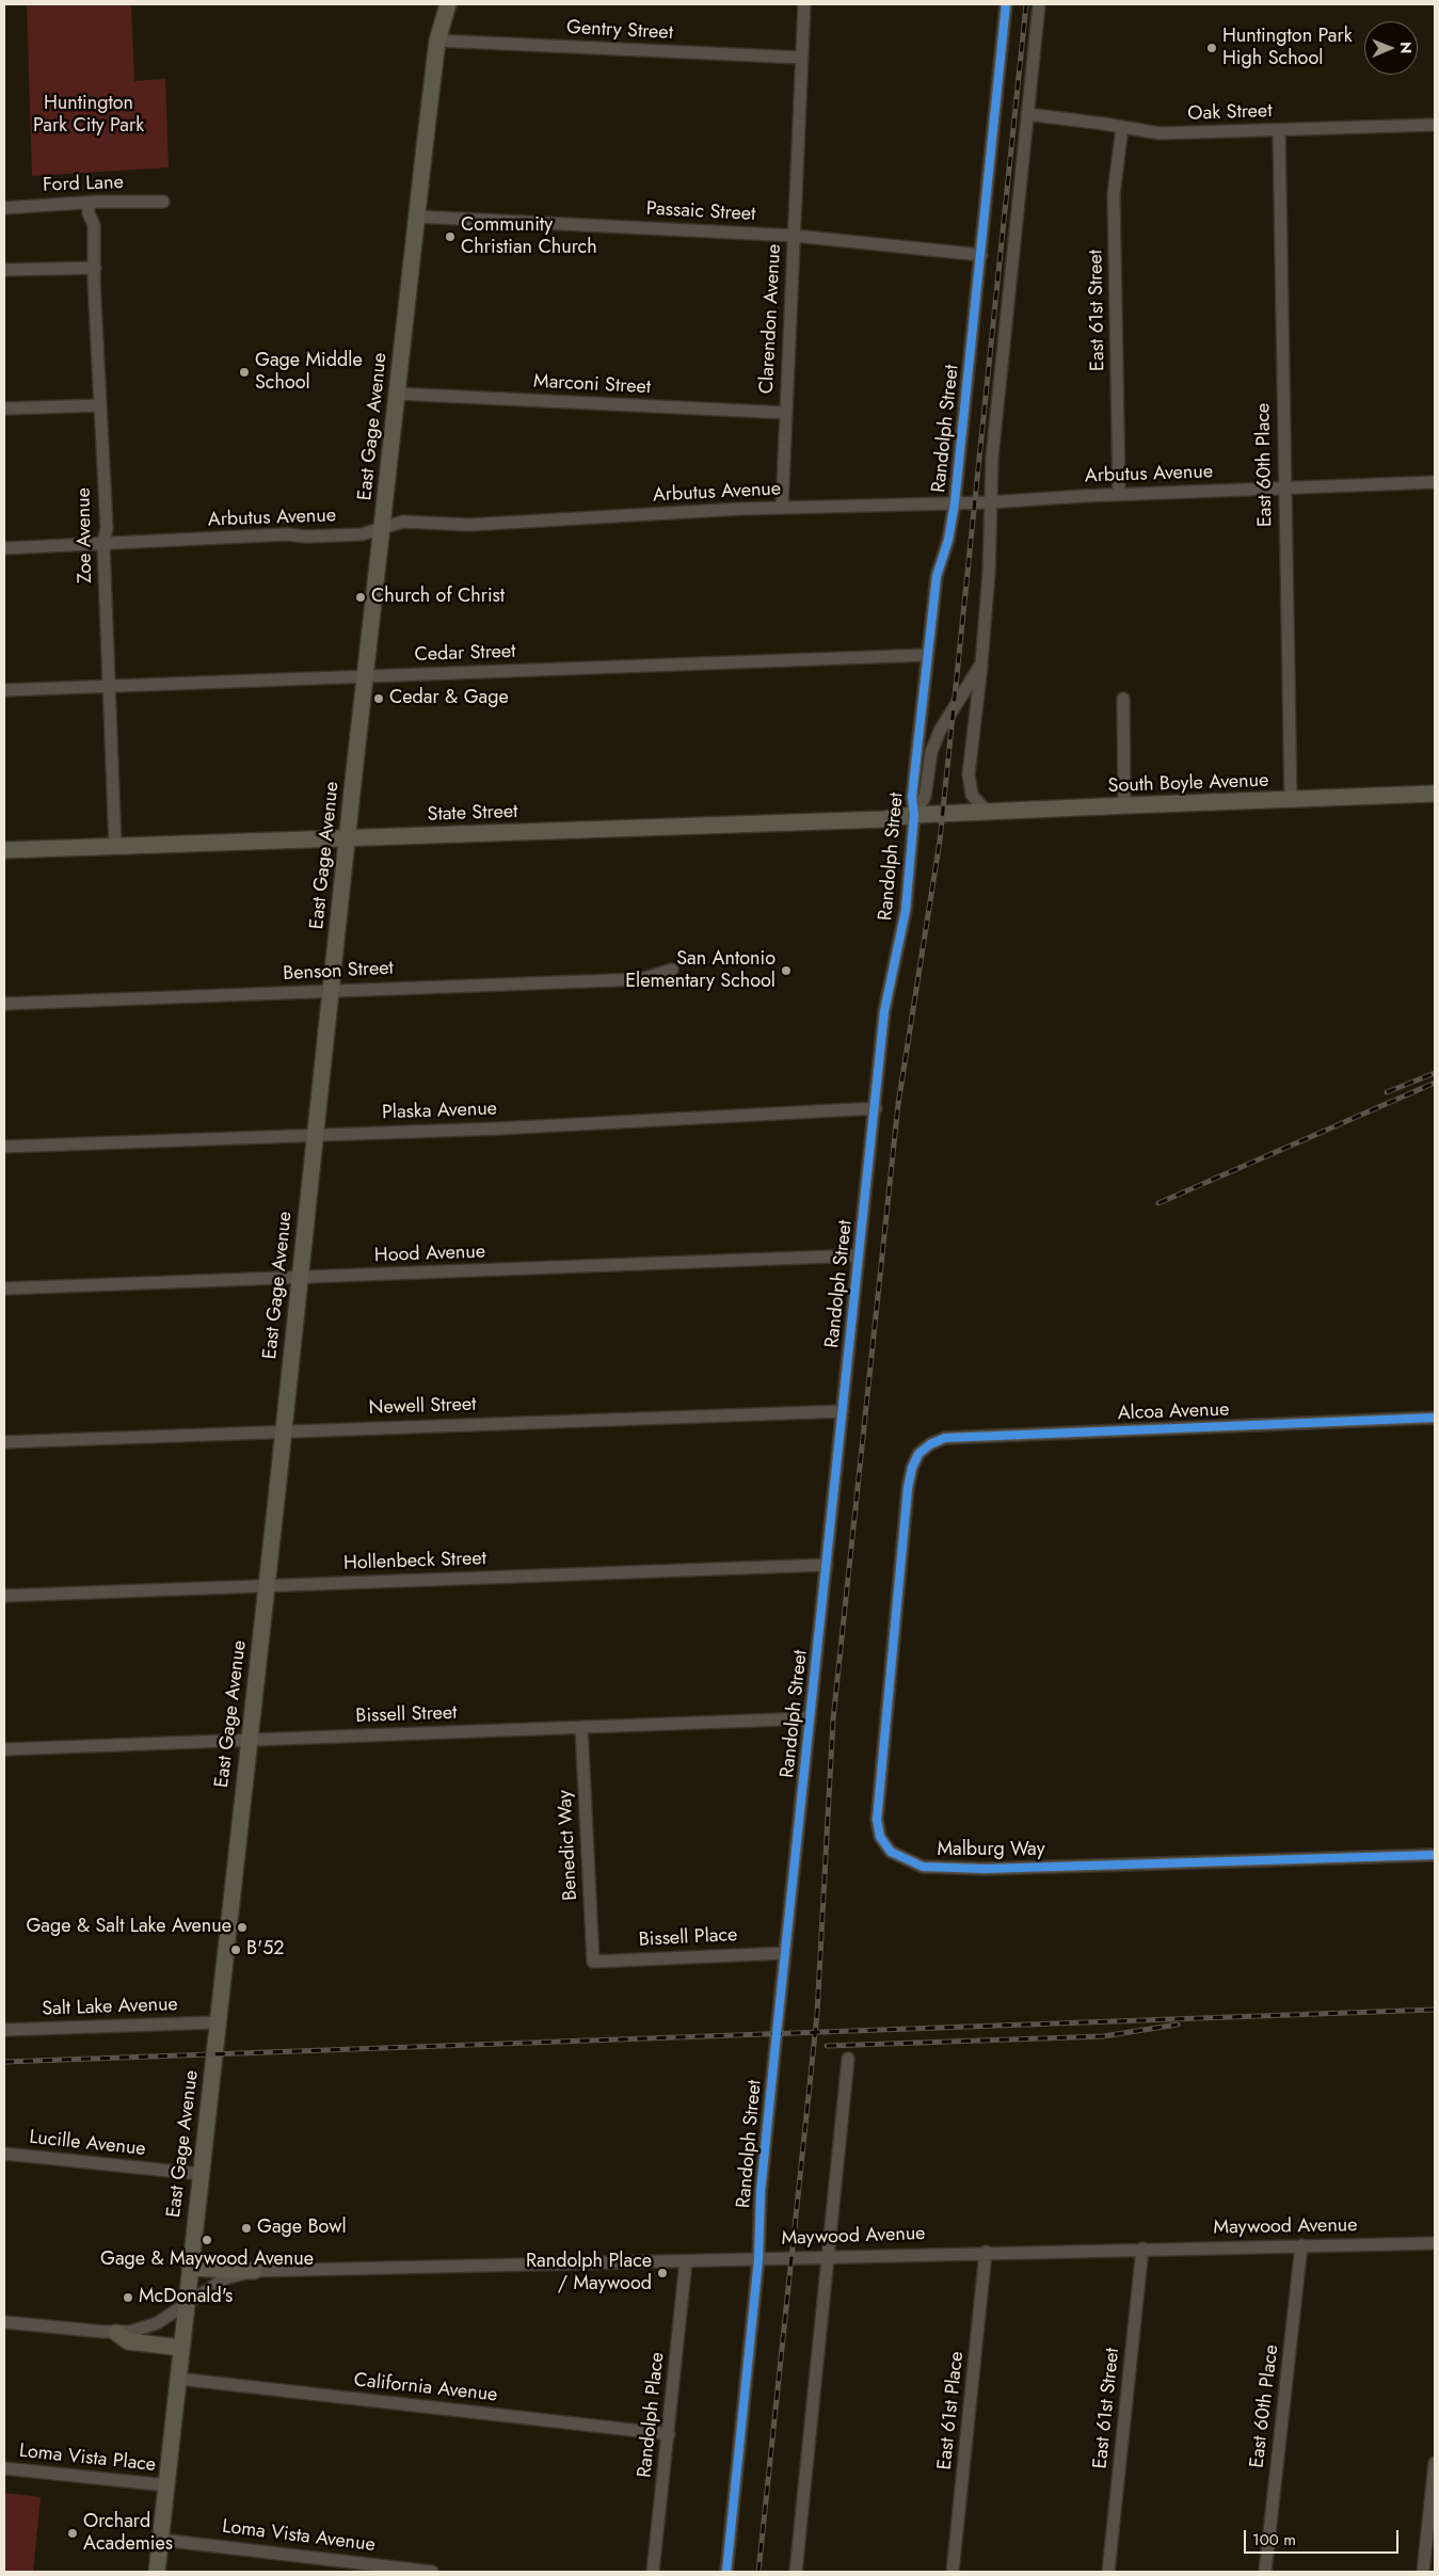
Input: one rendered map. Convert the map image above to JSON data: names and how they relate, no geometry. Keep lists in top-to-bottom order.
{
  "streets": {
    "main road": ["East Gage Avenue", "South Boyle Avenue", "State Street"],
    "street": [
      "Gentry Street",
      "Oak Street",
      "Ford Lane",
      "Passaic Street",
      "East 61st Street",
      "Clarendon Avenue",
      "Marconi Street",
      "Randolph Street",
      "East 60th Place",
      "Arbutus Avenue",
      "Zoe Avenue",
      "Cedar Street",
      "Benson Street",
      "Plaska Avenue",
      "Hood Avenue",
      "Newell Street",
      "Alcoa Avenue",
      "Hollenbeck Street",
      "Bissell Street",
      "Benedict Way",
      "Malburg Way",
      "Bissell Place",
      "Salt Lake Avenue",
      "Lucille Avenue",
      "Maywood Avenue",
      "California Avenue",
      "East 61st Place",
      "Randolph Place",
      "Loma Vista Place",
      "Loma Vista Avenue"
    ]
  },
  "crossings": [
    ["Gentry Street", "Clarendon Avenue"],
    ["Gentry Street", "East Gage Avenue"],
    ["Oak Street", "East 61st Street"],
    ["Oak Street", "Randolph Street"],
    ["Oak Street", "East 60th Place"],
    ["Ford Lane", "Zoe Avenue"],
    ["Passaic Street", "Clarendon Avenue"],
    ["Passaic Street", "East Gage Avenue"],
    ["Passaic Street", "Randolph Street"],
    ["East 61st Street", "Arbutus Avenue"],
    ["East 61st Street", "Maywood Avenue"],
    ["Clarendon Avenue", "Marconi Street"],
    ["Clarendon Avenue", "Arbutus Avenue"],
    ["Marconi Street", "East Gage Avenue"],
    ["East Gage Avenue", "Arbutus Avenue"],
    ["East Gage Avenue", "Cedar Street"],
    ["East Gage Avenue", "State Street"],
    ["East Gage Avenue", "Benson Street"],
    ["East Gage Avenue", "Plaska Avenue"],
    ["East Gage Avenue", "Hood Avenue"],
    ["East Gage Avenue", "Newell Street"],
    ["East Gage Avenue", "Hollenbeck Street"],
    ["East Gage Avenue", "Bissell Street"],
    ["East Gage Avenue", "Salt Lake Avenue"],
    ["East Gage Avenue", "Lucille Avenue"],
    ["East Gage Avenue", "Maywood Avenue"],
    ["East Gage Avenue", "California Avenue"],
    ["East Gage Avenue", "Loma Vista Place"],
    ["East Gage Avenue", "Loma Vista Avenue"],
    ["Randolph Street", "Arbutus Avenue"],
    ["Randolph Street", "Cedar Street"],
    ["Randolph Street", "State Street"],
    ["Randolph Street", "Plaska Avenue"],
    ["Randolph Street", "Hood Avenue"],
    ["Randolph Street", "Newell Street"],
    ["Randolph Street", "Hollenbeck Street"],
    ["Randolph Street", "Bissell Street"],
    ["Randolph Street", "Bissell Place"],
    ["Randolph Street", "Maywood Avenue"],
    ["East 60th Place", "Arbutus Avenue"],
    ["East 60th Place", "South Boyle Avenue"],
    ["East 60th Place", "Maywood Avenue"],
    ["Arbutus Avenue", "Zoe Avenue"],
    ["Zoe Avenue", "Cedar Street"],
    ["Zoe Avenue", "State Street"],
    ["South Boyle Avenue", "State Street"],
    ["Alcoa Avenue", "Malburg Way"],
    ["Bissell Street", "Benedict Way"],
    ["Benedict Way", "Bissell Place"],
    ["Maywood Avenue", "East 61st Place"],
    ["Maywood Avenue", "Randolph Place"],
    ["California Avenue", "Randolph Place"]
  ],
  "parks": ["Huntington Park City Park"],
  "places": [
    "Huntington Park High School",
    "Community Christian Church",
    "Gage Middle School",
    "Church of Christ",
    "Cedar & Gage",
    "San Antonio Elementary School",
    "Gage & Salt Lake Avenue",
    "B'52",
    "Gage Bowl",
    "Gage & Maywood Avenue",
    "Randolph Place / Maywood",
    "McDonald's",
    "Orchard Academies"
  ],
  "scale_bar": "100 m",
  "north": "right"
}
